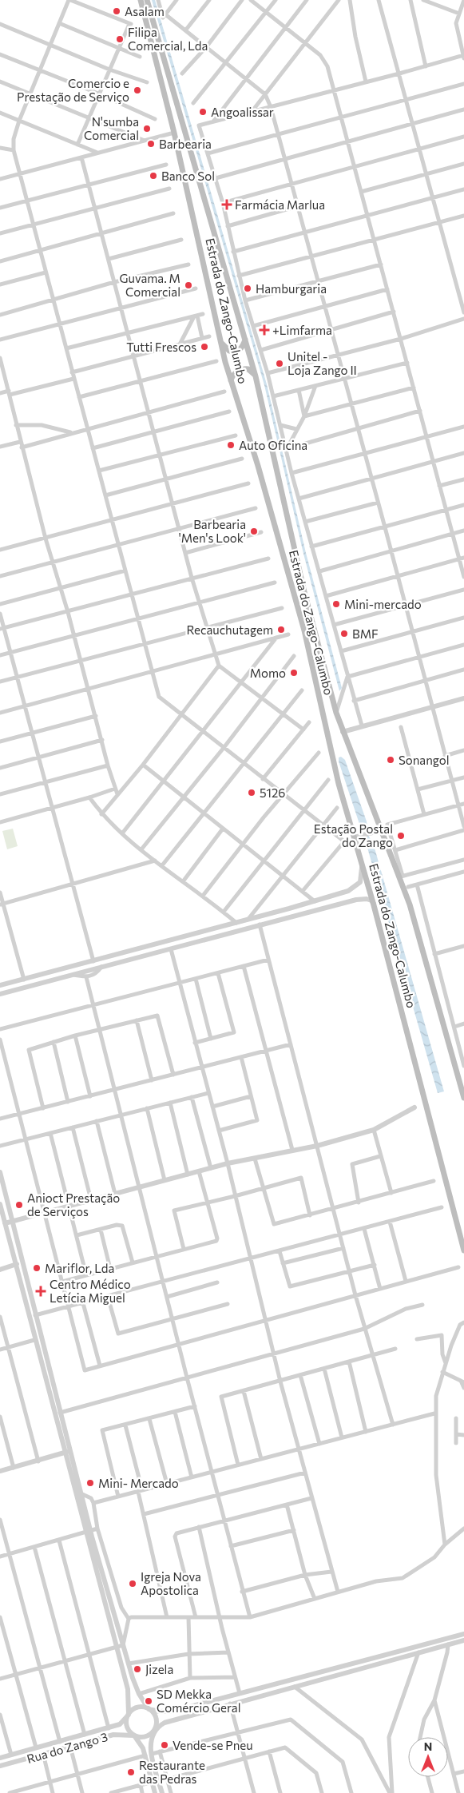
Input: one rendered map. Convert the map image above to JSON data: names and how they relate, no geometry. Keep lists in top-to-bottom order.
{
  "streets": {
    "main road": ["Estrada do Zango-Calumbo"],
    "street": ["Rua do Zango 3"]
  },
  "places": {
    "other": [
      "Asalam",
      "Filipa Comercial, Lda",
      "Comercio e Prestação de Serviço",
      "Angoalissar",
      "N'sumba Comercial",
      "Barbearia",
      "Banco Sol",
      "Guvama. M Comercial",
      "Hamburgaria",
      "Tutti Frescos",
      "Unitel - Loja Zango II",
      "Auto Oficina",
      "Barbearia 'Men's Look'",
      "Mini-mercado",
      "Recauchutagem",
      "BMF",
      "Momo",
      "Sonangol",
      "5126",
      "Estação Postal do Zango",
      "Anioct Prestação de Serviços",
      "Mariflor, Lda",
      "Mini- Mercado",
      "Igreja Nova Apostolica",
      "Jizela",
      "SD Mekka Comércio Geral",
      "Vende-se Pneu",
      "Restaurante das Pedras"
    ],
    "health": ["Farmácia Marlua", "+Limfarma", "Centro Médico Letícia Miguel"]
  },
  "north": "top"
}
